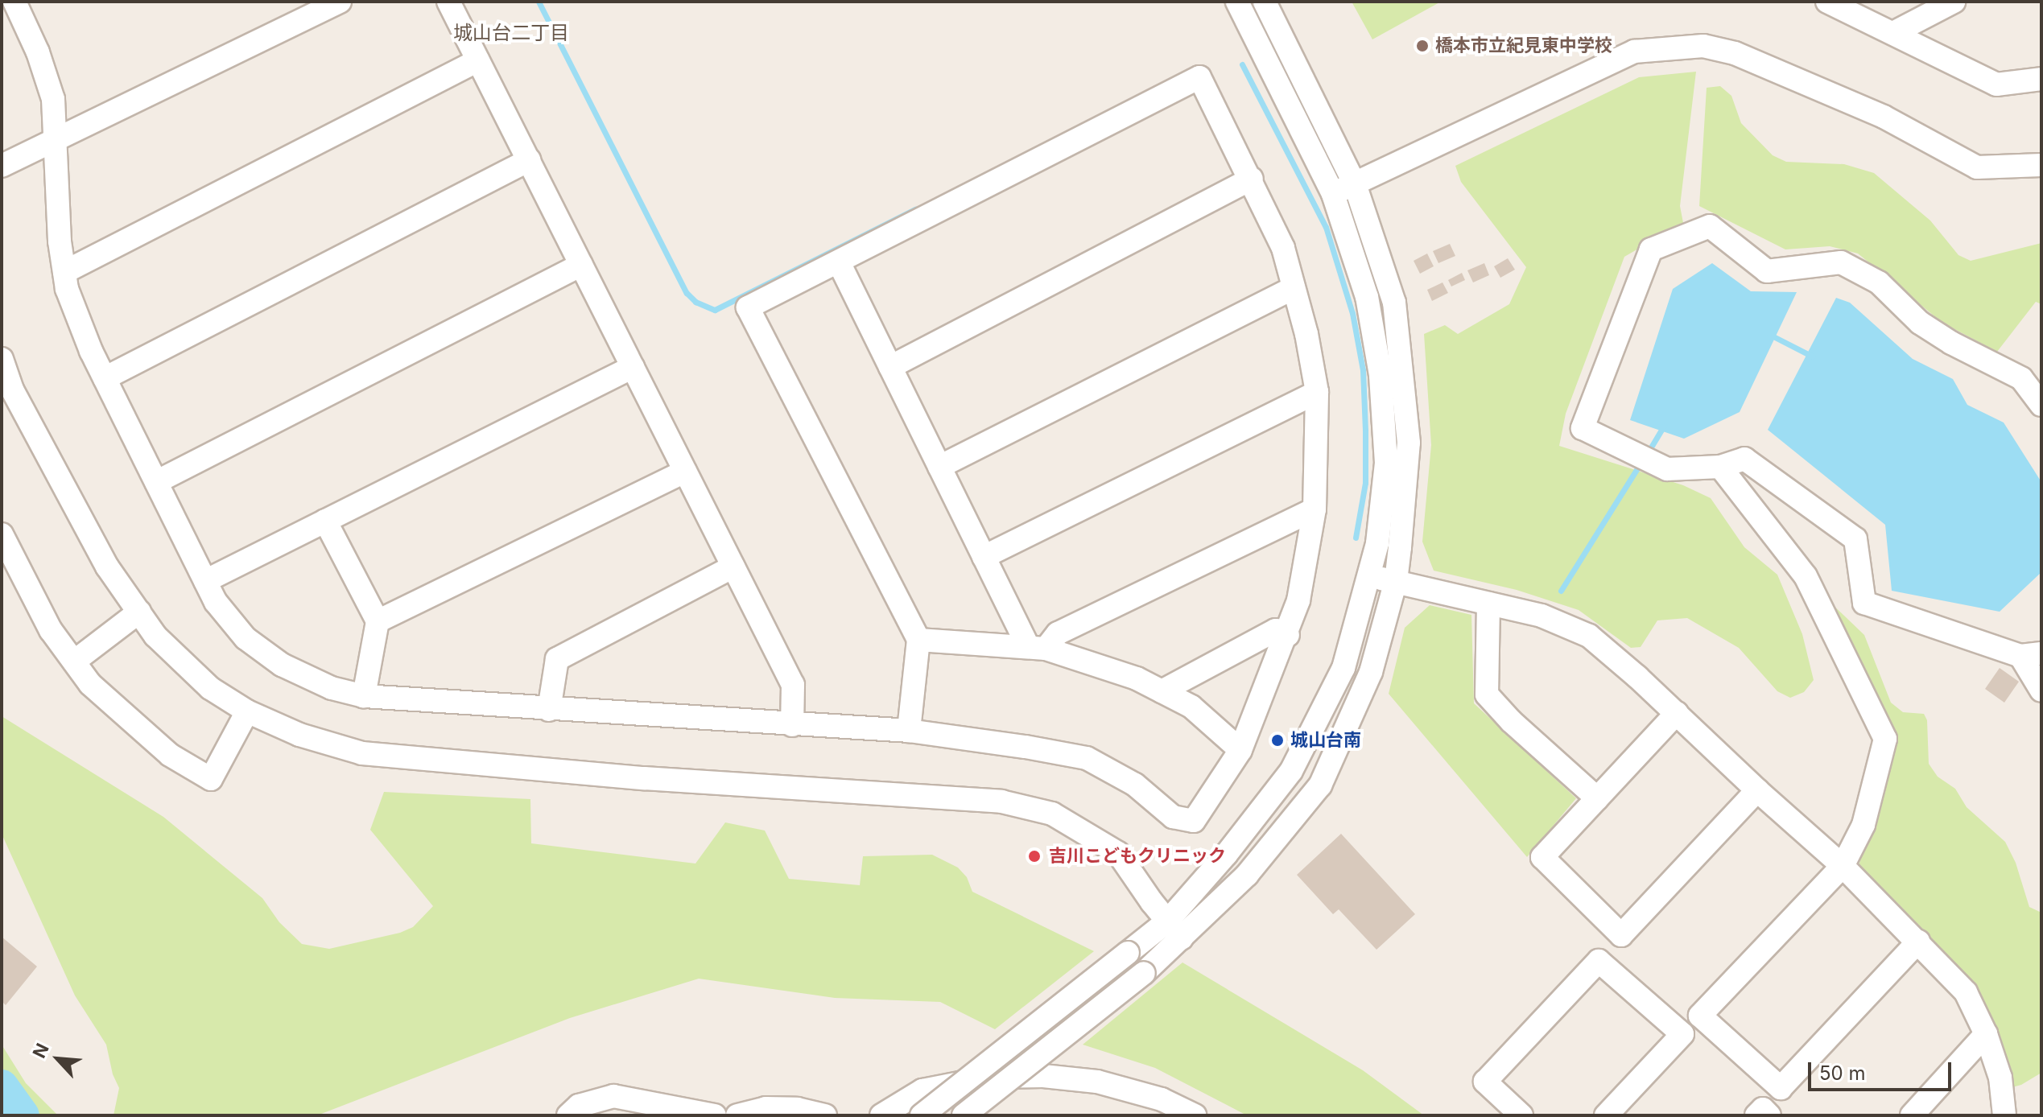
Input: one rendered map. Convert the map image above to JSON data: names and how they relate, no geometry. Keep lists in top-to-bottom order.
{
  "districts": ["城山台二丁目"],
  "places": ["橋本市立紀見東中学校", "城山台南", "吉川こどもクリニック"],
  "scale_bar": "50 m",
  "north": "top left"
}
